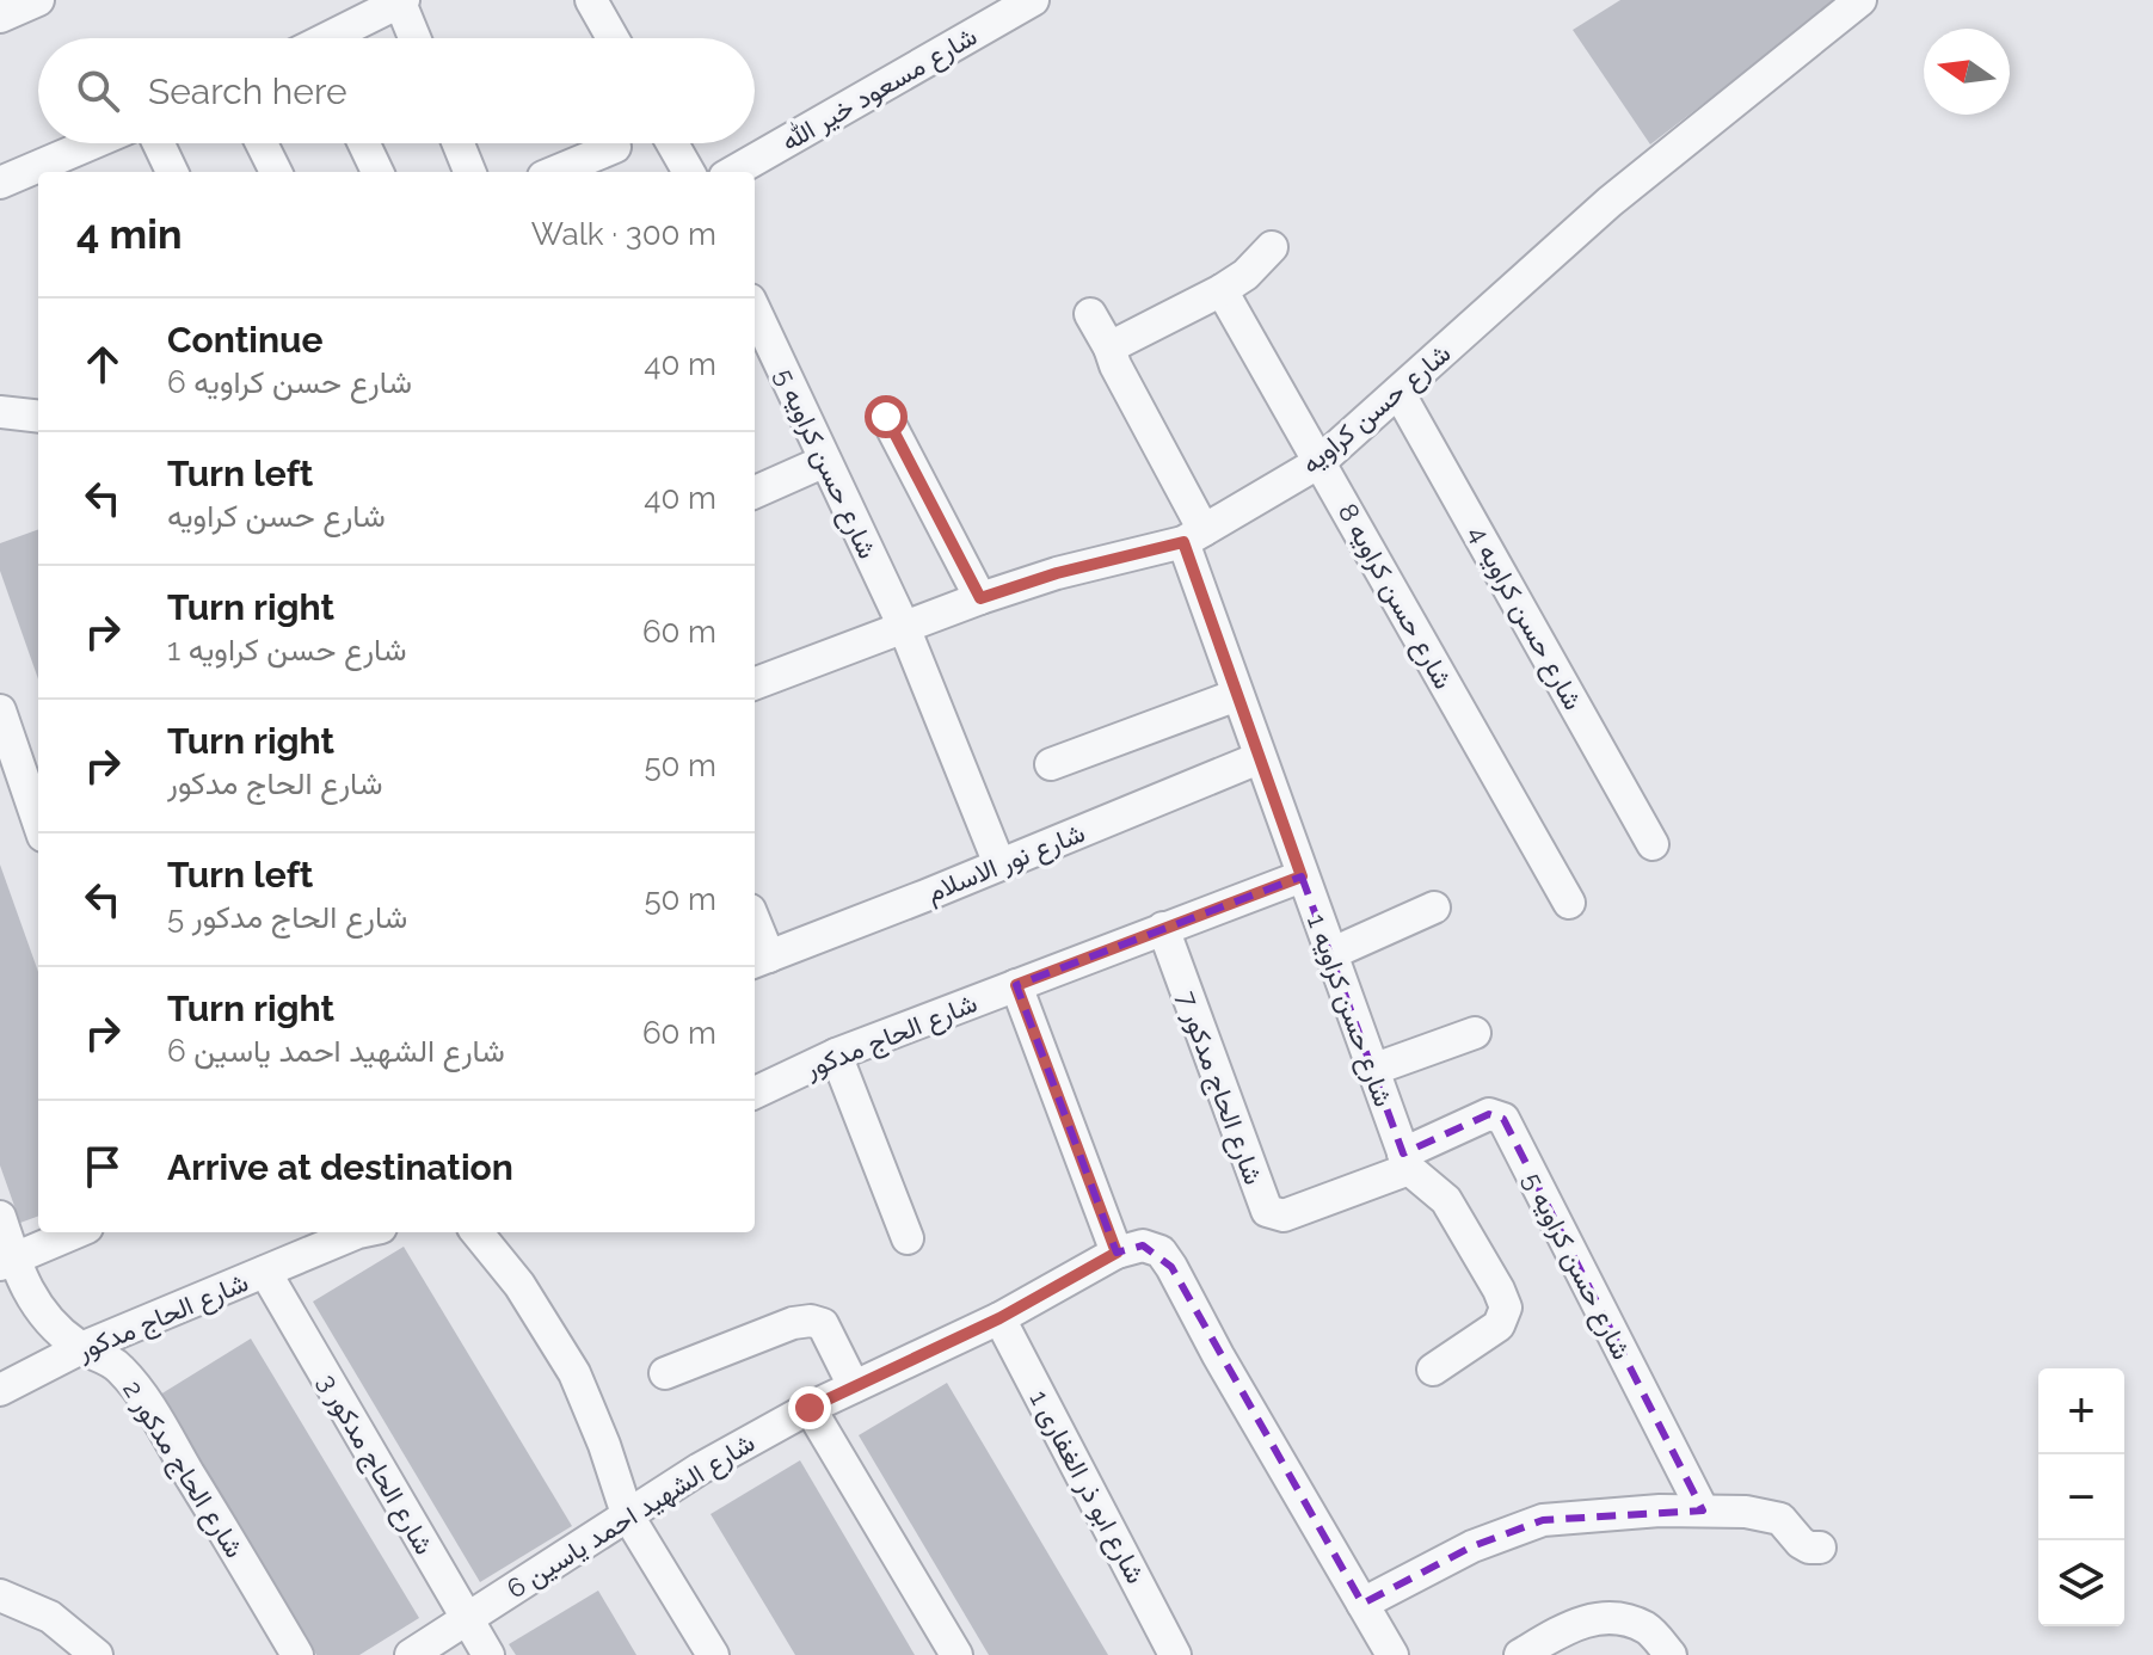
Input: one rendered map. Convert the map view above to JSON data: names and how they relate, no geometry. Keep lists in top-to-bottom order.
{
  "streets": {
    "street": [
      "شارع مسعود خير الله",
      "شارع حسن كراويه",
      "شارع حسن كراويه 5",
      "شارع حسن كراويه 8",
      "شارع حسن كراويه 4",
      "شارع نور الاسلام",
      "شارع حسن كراويه 1",
      "شارع الحاج مدكور",
      "شارع الحاج مدكور 7",
      "شارع الحاج مدكور 3",
      "شارع الحاج مدكور 2",
      "شارع ابو ذر الغفارى 1",
      "شارع الشهيد احمد ياسين 6"
    ]
  },
  "crossings": [
    ["شارع حسن كراويه", "شارع حسن كراويه 5"],
    ["شارع حسن كراويه", "شارع حسن كراويه 8"],
    ["شارع حسن كراويه", "شارع حسن كراويه 4"],
    ["شارع حسن كراويه", "شارع حسن كراويه 1"],
    ["شارع حسن كراويه 5", "شارع حسن كراويه 1"],
    ["شارع حسن كراويه 5", "شارع الحاج مدكور 7"],
    ["شارع نور الاسلام", "شارع حسن كراويه 1"],
    ["شارع حسن كراويه 1", "شارع الحاج مدكور"],
    ["شارع حسن كراويه 1", "شارع الحاج مدكور 7"],
    ["شارع الحاج مدكور", "شارع الحاج مدكور 7"],
    ["شارع الحاج مدكور", "شارع الحاج مدكور 3"],
    ["شارع الحاج مدكور", "شارع الحاج مدكور 2"],
    ["شارع الحاج مدكور 3", "شارع الشهيد احمد ياسين 6"],
    ["شارع ابو ذر الغفارى 1", "شارع الشهيد احمد ياسين 6"]
  ],
  "north": "left",
  "page": {
    "search": "Search here",
    "heading": ["4 min", "Walk · 300 m"],
    "list": [
      ["Continue", "شارع حسن كراويه 6", "40 m"],
      ["Turn left", "شارع حسن كراويه", "40 m"],
      ["Turn right", "شارع حسن كراويه 1", "60 m"],
      ["Turn right", "شارع الحاج مدكور", "50 m"],
      ["Turn left", "شارع الحاج مدكور 5", "50 m"],
      ["Turn right", "شارع الشهيد احمد ياسين 6", "60 m"],
      "Arrive at destination"
    ],
    "map_buttons": ["+", "−"]
  }
}
